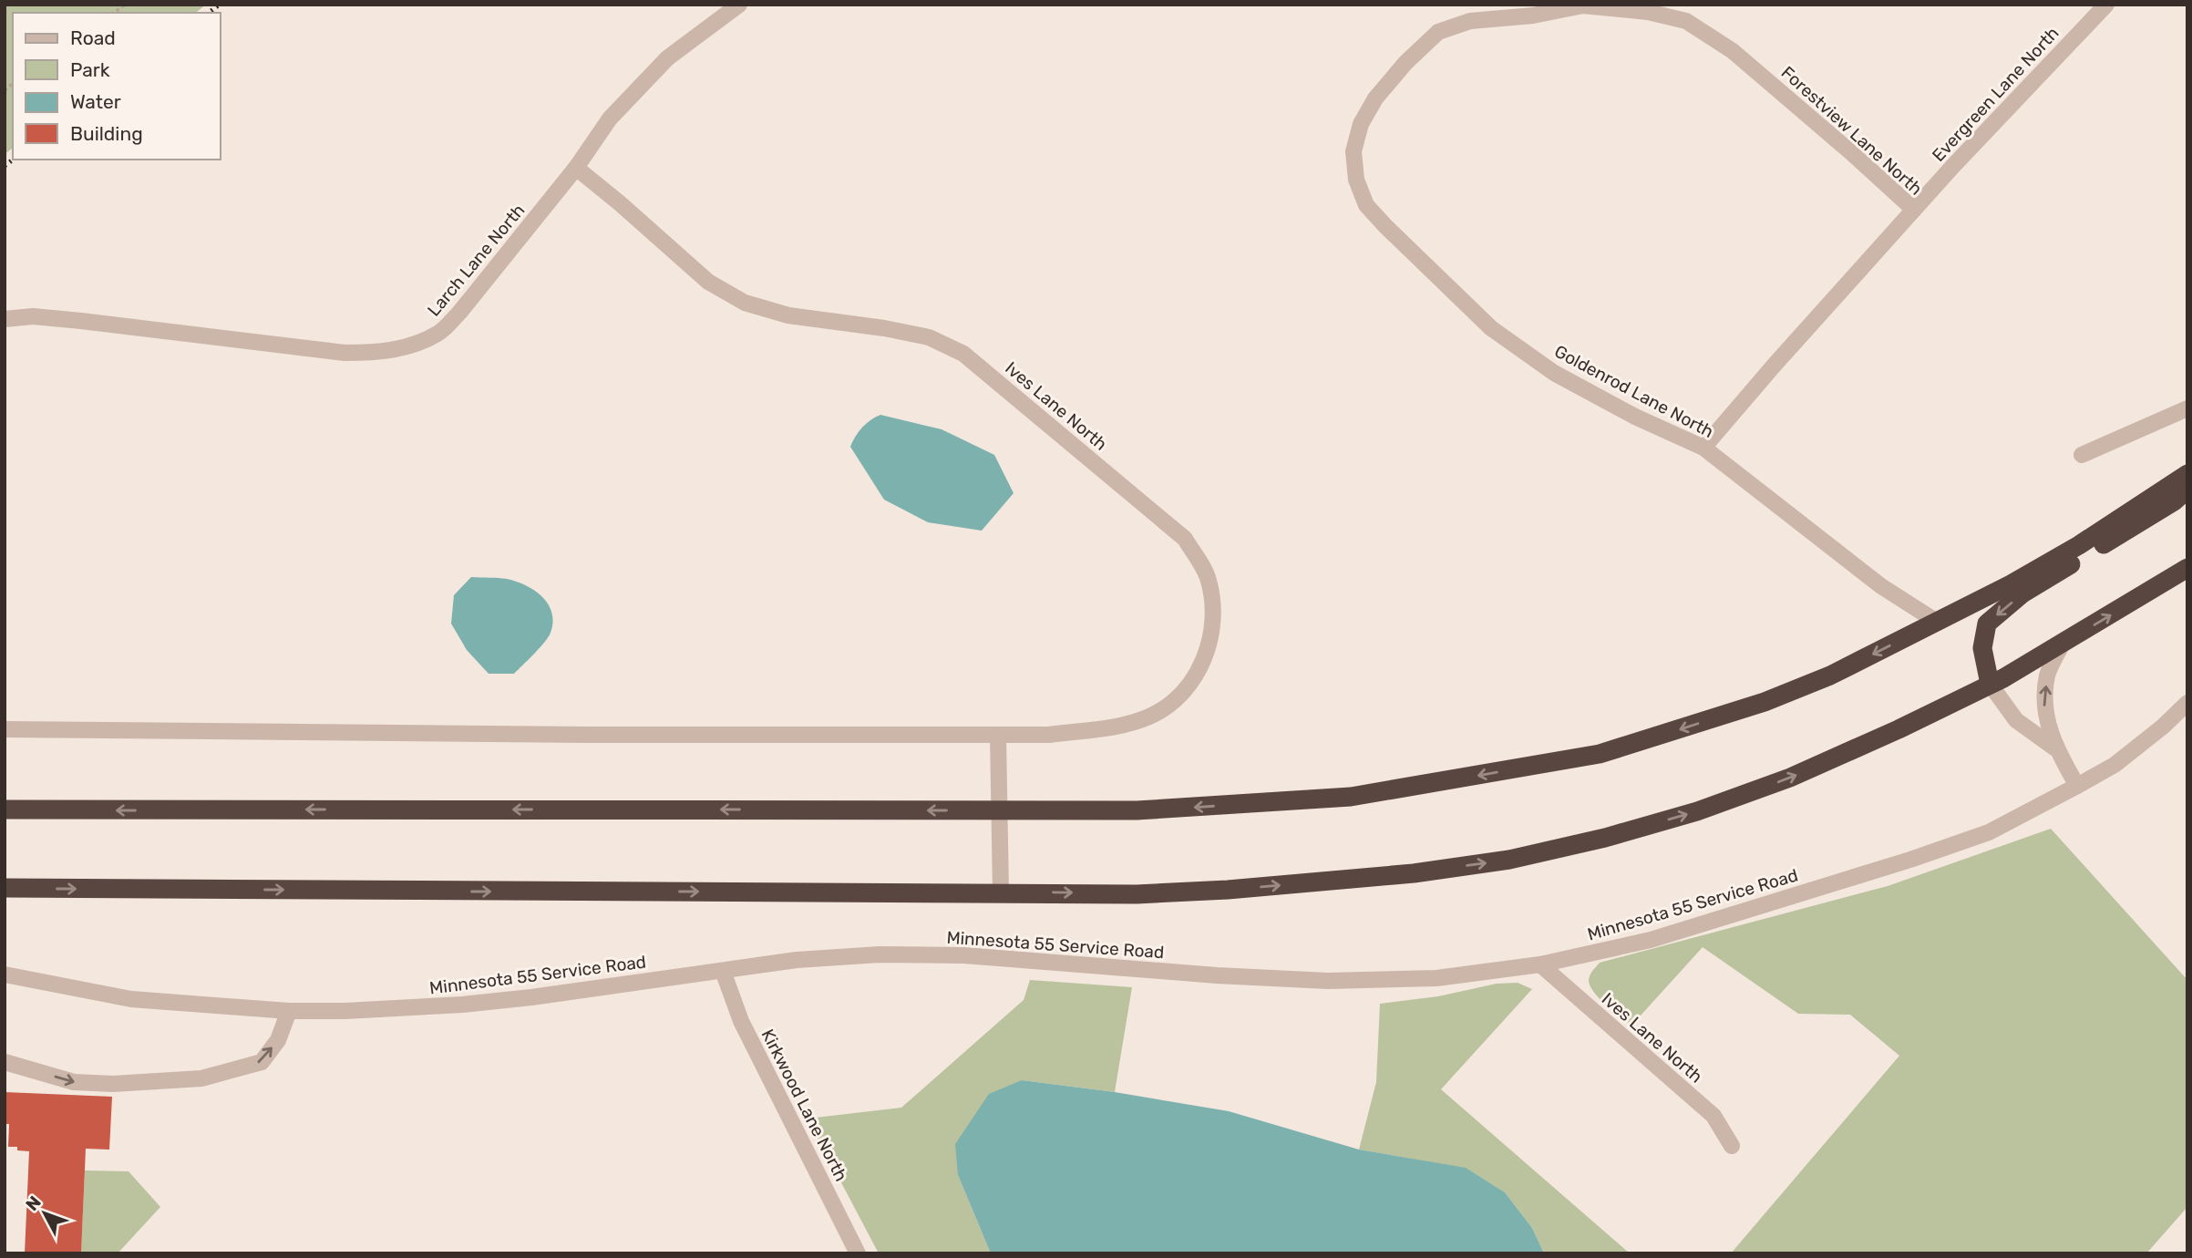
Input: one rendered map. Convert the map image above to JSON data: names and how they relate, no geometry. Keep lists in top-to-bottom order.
{
  "streets": {
    "street": [
      "Evergreen Lane North",
      "Forestview Lane North",
      "Larch Lane North",
      "Goldenrod Lane North",
      "Ives Lane North",
      "Minnesota 55 Service Road",
      "Kirkwood Lane North"
    ]
  },
  "crossings": [
    ["Evergreen Lane North", "Forestview Lane North"],
    ["Forestview Lane North", "Goldenrod Lane North"],
    ["Larch Lane North", "Ives Lane North"],
    ["Ives Lane North", "Minnesota 55 Service Road"],
    ["Minnesota 55 Service Road", "Kirkwood Lane North"]
  ],
  "legend": [
    "Road",
    "Park",
    "Water",
    "Building"
  ],
  "north": "top left"
}
